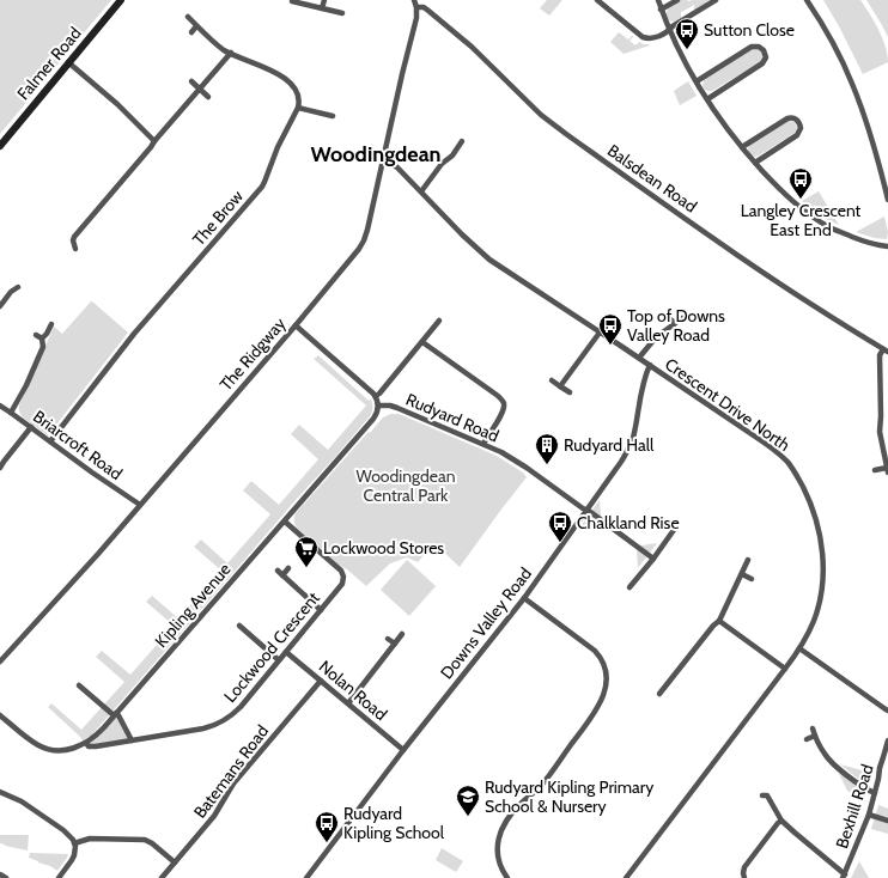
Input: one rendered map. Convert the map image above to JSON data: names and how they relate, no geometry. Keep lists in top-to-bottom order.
{
  "streets": {
    "main road": ["Falmer Road"],
    "street": [
      "Balsdean Road",
      "The Brow",
      "The Ridgway",
      "Crescent Drive North",
      "Rudyard Road",
      "Briarcroft Road",
      "Kipling Avenue",
      "Downs Valley Road",
      "Lockwood Crescent",
      "Nolan Road",
      "Batemans Road",
      "Bexhill Road"
    ]
  },
  "crossings": [
    ["Balsdean Road", "The Ridgway"],
    ["The Brow", "Briarcroft Road"],
    ["The Ridgway", "Crescent Drive North"],
    ["The Ridgway", "Briarcroft Road"],
    ["Crescent Drive North", "Downs Valley Road"],
    ["Rudyard Road", "Kipling Avenue"],
    ["Rudyard Road", "Downs Valley Road"],
    ["Kipling Avenue", "Lockwood Crescent"],
    ["Downs Valley Road", "Nolan Road"],
    ["Lockwood Crescent", "Nolan Road"],
    ["Nolan Road", "Batemans Road"]
  ],
  "districts": ["Woodingdean"],
  "parks": ["Woodingdean Central Park"],
  "places": {
    "bus stop": [
      "Sutton Close",
      "Langley Crescent East End",
      "Top of Downs Valley Road",
      "Chalkland Rise",
      "Rudyard Kipling School"
    ],
    "building": ["Rudyard Hall"],
    "supermarket": ["Lockwood Stores"],
    "school or university": ["Rudyard Kipling Primary School & Nursery"]
  }
}
